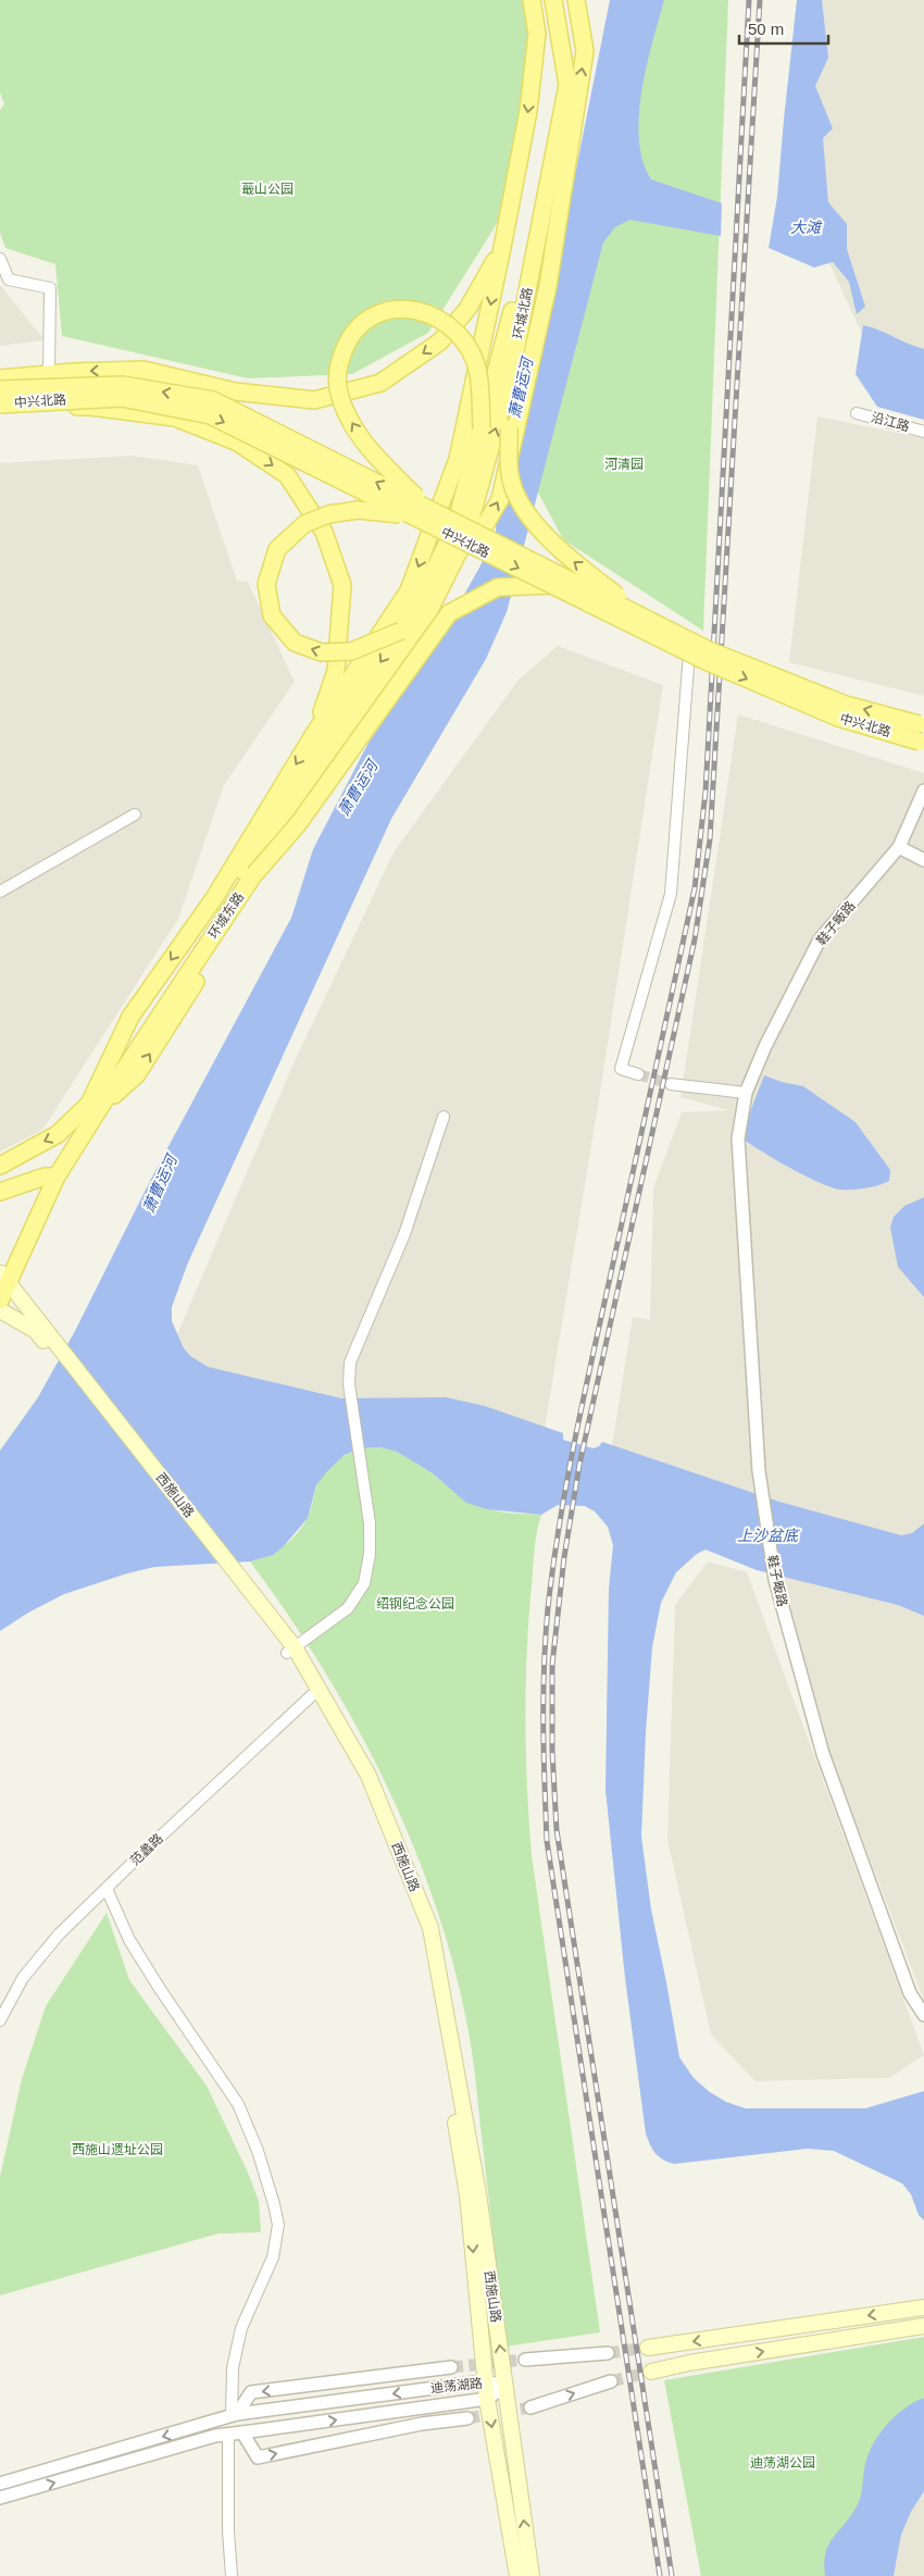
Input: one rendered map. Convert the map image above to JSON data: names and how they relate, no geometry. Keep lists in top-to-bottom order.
{
  "streets": {
    "main road": [
      "环城北路",
      "中兴北路",
      "环城东路",
      "西施山路"
    ],
    "street": [
      "沿江路",
      "鞋子畈路",
      "范蠡路",
      "迪荡湖路"
    ]
  },
  "crossings": [
    ["环城北路", "环城东路"],
    ["环城东路", "西施山路"],
    ["西施山路", "范蠡路"],
    ["西施山路", "迪荡湖路"]
  ],
  "water": ["大滩", "萧曹运河", "上沙盆底"],
  "parks": [
    "蕺山公园",
    "河清园",
    "绍钢纪念公园",
    "西施山遗址公园",
    "迪荡湖公园"
  ],
  "scale_bar": "50 m"
}
